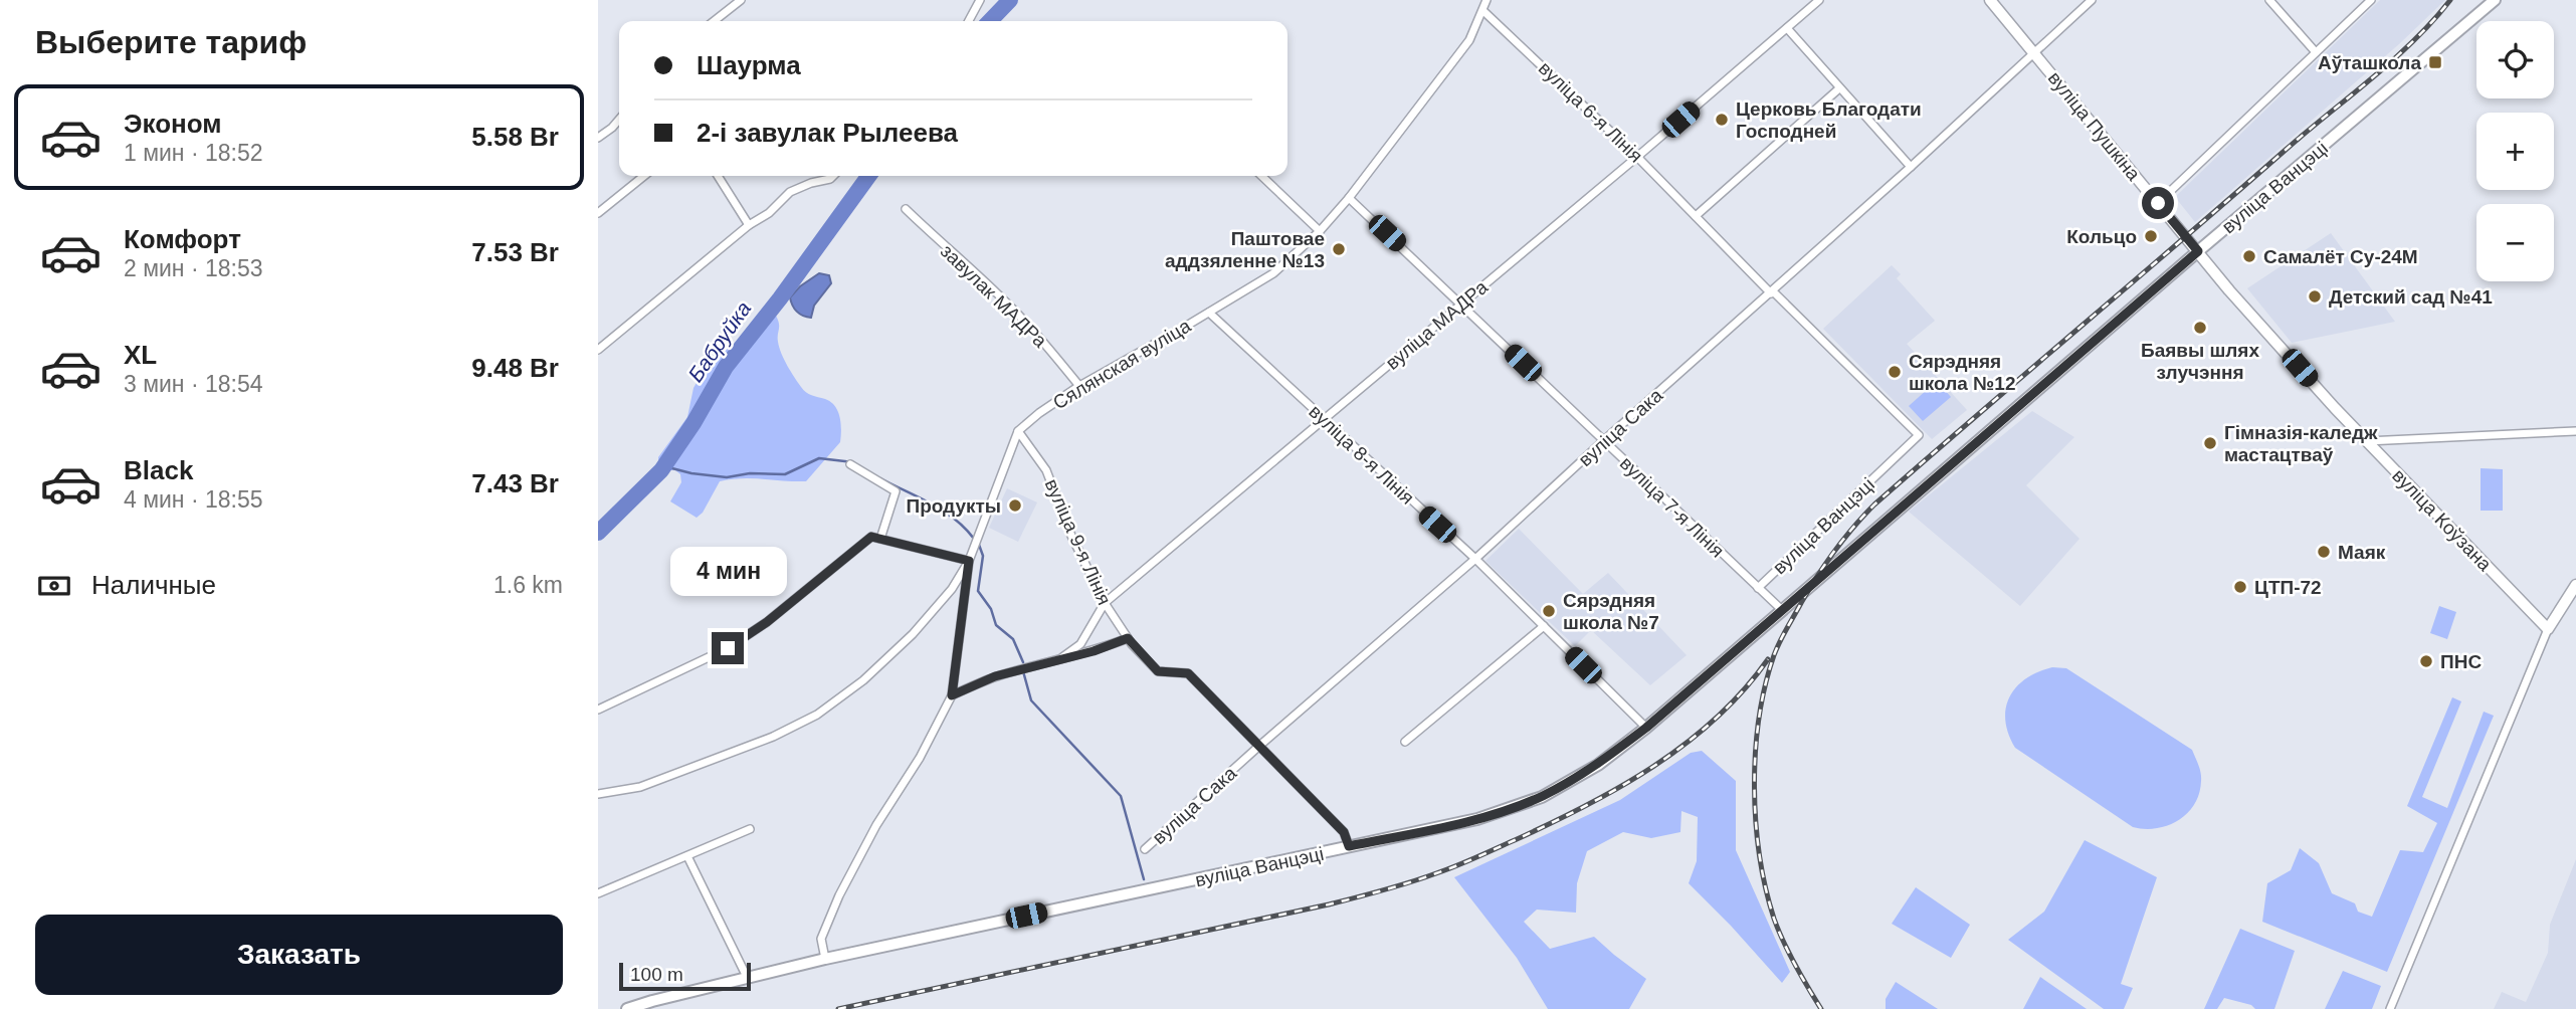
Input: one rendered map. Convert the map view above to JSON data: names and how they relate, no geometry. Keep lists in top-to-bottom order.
{
  "streets": {
    "main road": ["вуліца Ванцэці"],
    "street": [
      "вуліца 6-я Лінія",
      "вуліца Пушкіна",
      "завулак МАДРа",
      "вуліца МАДРа",
      "Сялянская вуліца",
      "вуліца Сака",
      "вуліца 8-я Лінія",
      "вуліца 7-я Лінія",
      "вуліца Коўзана",
      "вуліца 9-я Лінія"
    ]
  },
  "crossings": [
    ["вуліца 6-я Лінія", "вуліца Ванцэці"],
    ["вуліца 6-я Лінія", "вуліца МАДРа"],
    ["вуліца 6-я Лінія", "Сялянская вуліца"],
    ["вуліца 6-я Лінія", "вуліца Сака"],
    ["вуліца Пушкіна", "вуліца Ванцэці"],
    ["вуліца Пушкіна", "вуліца Сака"],
    ["вуліца Пушкіна", "вуліца Коўзана"],
    ["вуліца Ванцэці", "Сялянская вуліца"],
    ["вуліца Ванцэці", "вуліца 8-я Лінія"],
    ["вуліца Ванцэці", "вуліца 7-я Лінія"],
    ["вуліца Ванцэці", "вуліца Коўзана"],
    ["вуліца Ванцэці", "вуліца 9-я Лінія"],
    ["завулак МАДРа", "Сялянская вуліца"],
    ["вуліца МАДРа", "Сялянская вуліца"],
    ["вуліца МАДРа", "вуліца 8-я Лінія"],
    ["вуліца МАДРа", "вуліца 7-я Лінія"],
    ["вуліца МАДРа", "вуліца 9-я Лінія"],
    ["Сялянская вуліца", "вуліца 8-я Лінія"],
    ["Сялянская вуліца", "вуліца 7-я Лінія"],
    ["Сялянская вуліца", "вуліца 9-я Лінія"],
    ["вуліца Сака", "вуліца 8-я Лінія"],
    ["вуліца Сака", "вуліца 7-я Лінія"],
    ["вуліца Сака", "вуліца 9-я Лінія"]
  ],
  "water": ["Бабруйка"],
  "places": {
    "transit": ["Аўташкола"],
    "other": [
      "Церковь Благодати Господней",
      "Кольцо",
      "Паштовае аддзяленне №13",
      "Самалёт Су-24М",
      "Детский сад №41",
      "Баявы шлях злучэння",
      "Сярэдняя школа №12",
      "Гімназія-каледж мастацтваў",
      "Продукты",
      "Маяк",
      "ЦТП-72",
      "Сярэдняя школа №7",
      "ПНС"
    ]
  },
  "scale_bar": "100 m",
  "page": {
    "heading": "Выберите тариф",
    "map_buttons": ["+", "−"],
    "banner": ["Шаурма", "2-і завулак Рылеева"],
    "list": [
      {
        "name": "Эконом",
        "note": "1 мин · 18:52",
        "value": "5.58 Br"
      },
      {
        "name": "Комфорт",
        "note": "2 мин · 18:53",
        "value": "7.53 Br"
      },
      {
        "name": "XL",
        "note": "3 мин · 18:54",
        "value": "9.48 Br"
      },
      {
        "name": "Black",
        "note": "4 мин · 18:55",
        "value": "7.43 Br"
      }
    ],
    "pay": ["Наличные", "1.6 km"],
    "bubble": "4 мин",
    "buttons": "Заказать",
    "scale": "100 m"
  }
}
